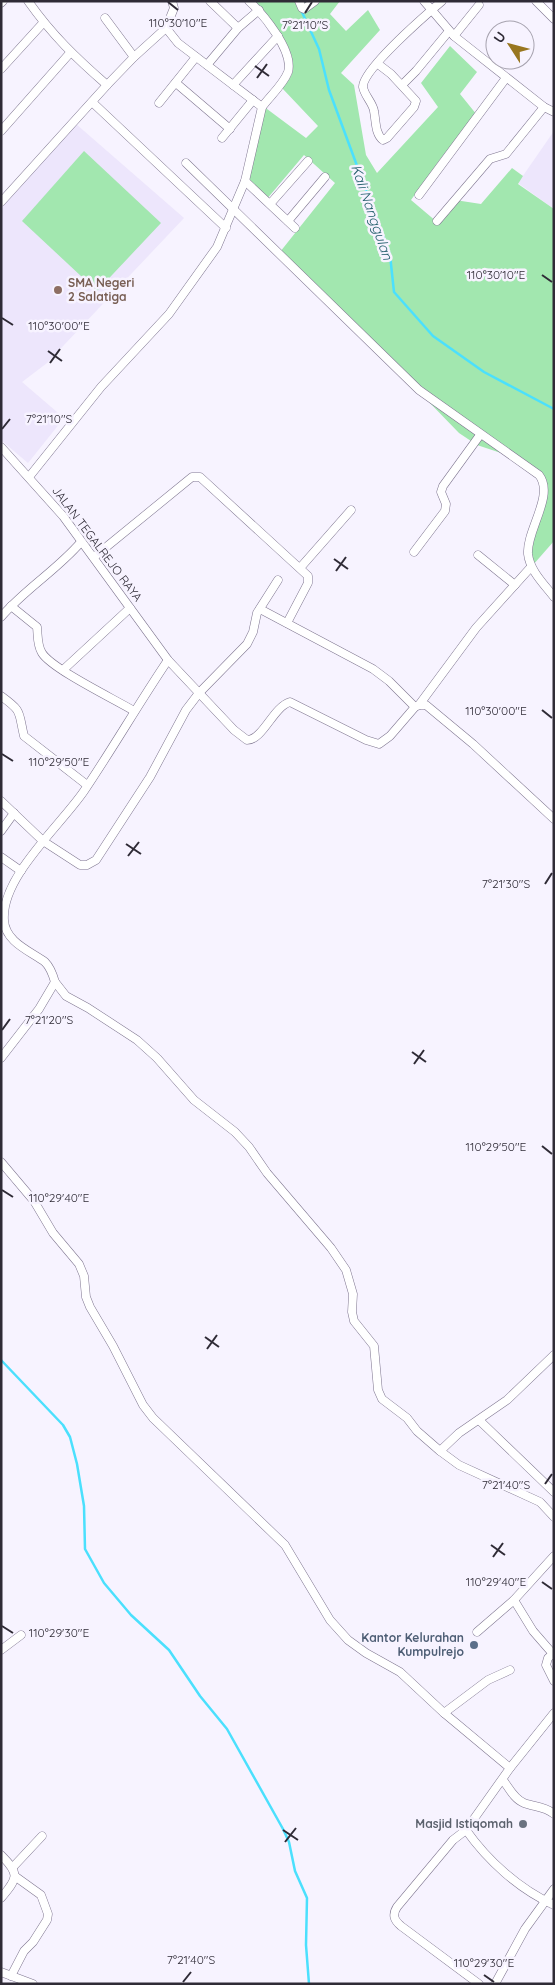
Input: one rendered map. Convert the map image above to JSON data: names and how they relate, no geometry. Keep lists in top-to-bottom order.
{
  "streets": {
    "street": ["JALAN TEGALREJO RAYA"]
  },
  "water": ["Kali Nanggulan"],
  "places": ["SMA Negeri 2 Salatiga", "Kantor Kelurahan Kumpulrejo", "Masjid Istiqomah"],
  "north": "top left",
  "coordinates": [
    "110°30'10\"E",
    "7°21'10\"S",
    "110°30'00\"E",
    "110°29'50\"E",
    "7°21'30\"S",
    "7°21'20\"S",
    "110°29'40\"E",
    "7°21'40\"S",
    "110°29'30\"E"
  ]
}
